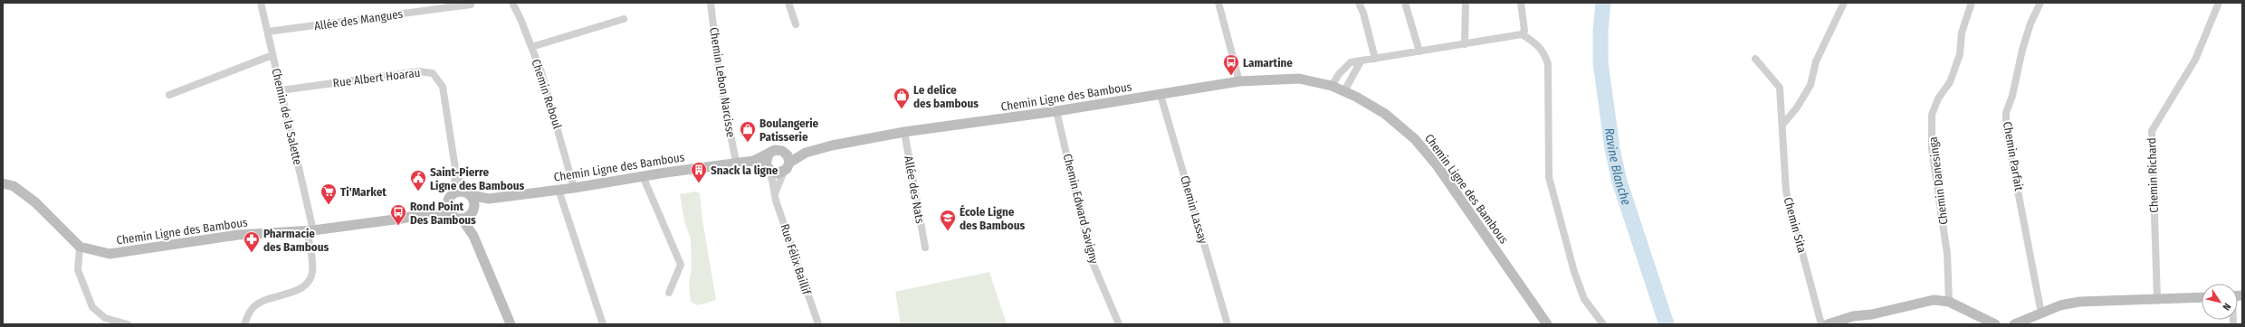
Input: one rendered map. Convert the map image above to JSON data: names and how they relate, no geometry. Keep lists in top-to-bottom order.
{
  "streets": {
    "main road": ["Chemin Ligne des Bambous"],
    "street": [
      "Allée des Mangues",
      "Rue Albert Hoarau",
      "Chemin Lebon Narcisse",
      "Chemin Reboul",
      "Chemin de la Salette",
      "Chemin Parfait",
      "Chemin Richard",
      "Chemin Danesinga",
      "Allée des Nats",
      "Chemin Edward Savigny",
      "Chemin Lassay",
      "Chemin Sita",
      "Rue Félix Baillif"
    ]
  },
  "crossings": [
    ["Allée des Mangues", "Chemin de la Salette"],
    ["Rue Albert Hoarau", "Chemin Ligne des Bambous"],
    ["Rue Albert Hoarau", "Chemin de la Salette"],
    ["Chemin Lebon Narcisse", "Chemin Ligne des Bambous"],
    ["Chemin Reboul", "Chemin Ligne des Bambous"],
    ["Chemin Ligne des Bambous", "Chemin de la Salette"],
    ["Chemin Ligne des Bambous", "Allée des Nats"],
    ["Chemin Ligne des Bambous", "Chemin Edward Savigny"],
    ["Chemin Ligne des Bambous", "Chemin Lassay"],
    ["Chemin Ligne des Bambous", "Rue Félix Baillif"]
  ],
  "water": ["Ravine Blanche"],
  "places": {
    "bus stop": ["Lamartine", "Rond Point Des Bambous"],
    "shop": ["Le delice des bambous", "Boulangerie Patisserie"],
    "building": ["Snack la ligne"],
    "public building": ["Saint-Pierre Ligne des Bambous"],
    "supermarket": ["Ti'Market"],
    "school or university": ["École Ligne des Bambous"],
    "pharmacy": ["Pharmacie des Bambous"]
  },
  "north": "bottom right"
}
